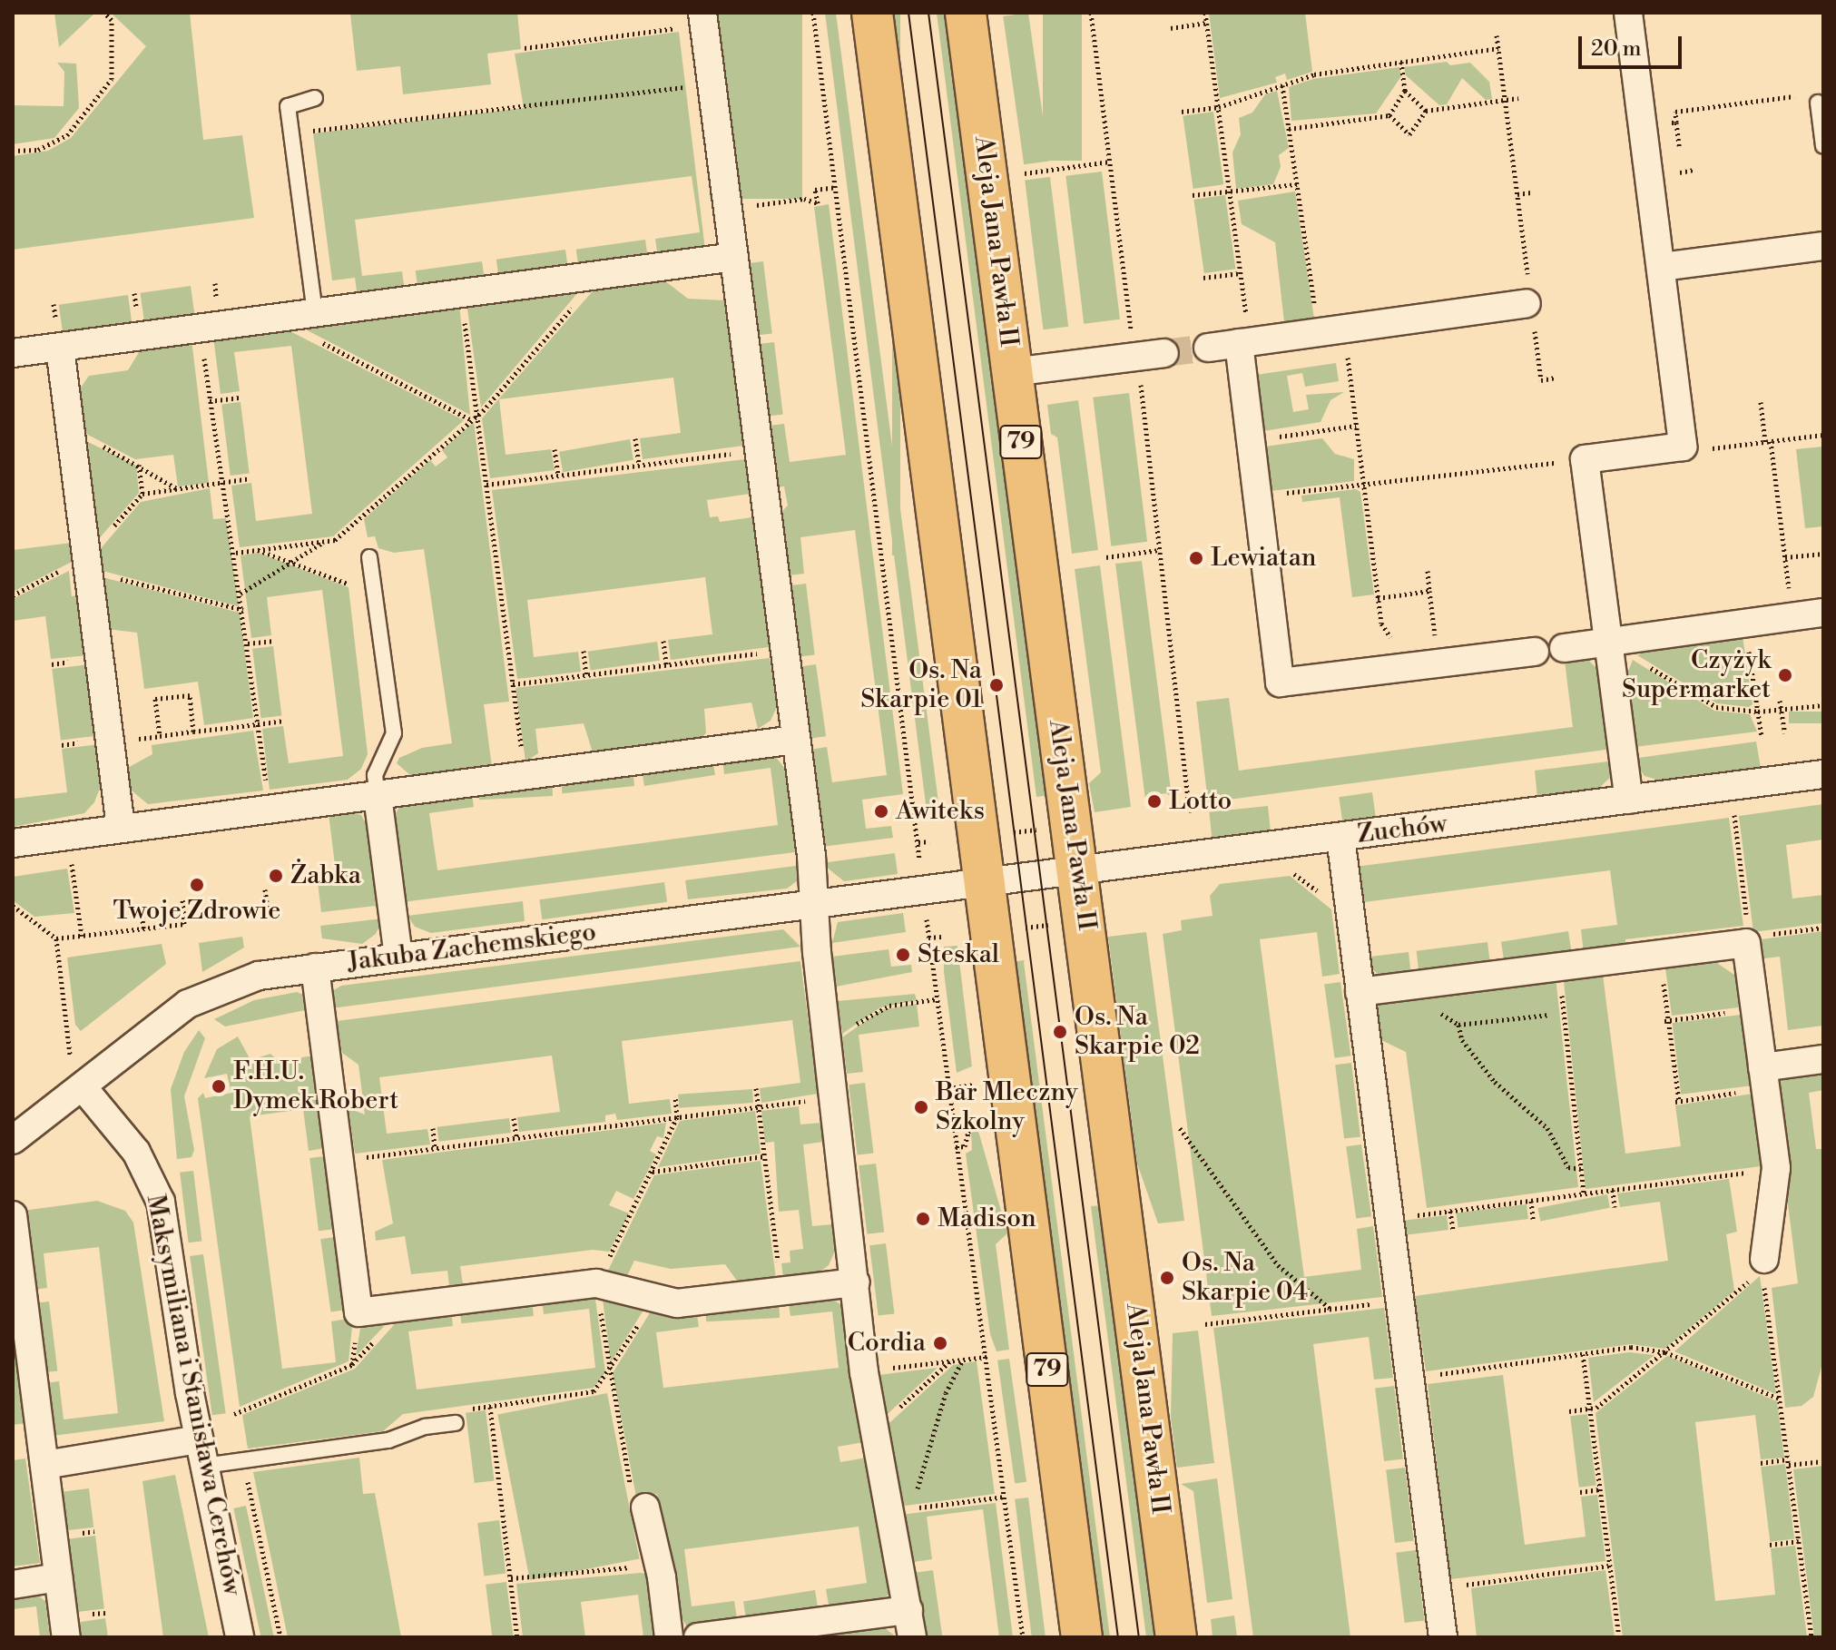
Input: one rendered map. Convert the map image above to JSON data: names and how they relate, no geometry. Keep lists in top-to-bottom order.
{
  "streets": {
    "main road": ["Aleja Jana Pawła II", "79"],
    "street": ["Zuchów", "Jakuba Zachemskiego", "Maksymiliana i Stanisława Cerchów"]
  },
  "crossings": [
    ["Aleja Jana Pawła II", "Zuchów"],
    ["79", "Zuchów"],
    ["79", "Jakuba Zachemskiego"],
    ["Zuchów", "Jakuba Zachemskiego"],
    ["Jakuba Zachemskiego", "Maksymiliana i Stanisława Cerchów"]
  ],
  "places": [
    "Lewiatan",
    "Czyżyk Supermarket",
    "Os. Na Skarpie 01",
    "Lotto",
    "Awiteks",
    "Żabka",
    "Twoje Zdrowie",
    "Steskal",
    "Os. Na Skarpie 02",
    "F.H.U. Dymek Robert",
    "Bar Mleczny Szkolny",
    "Madison",
    "Os. Na Skarpie 04",
    "Cordia"
  ],
  "scale_bar": "20 m"
}
